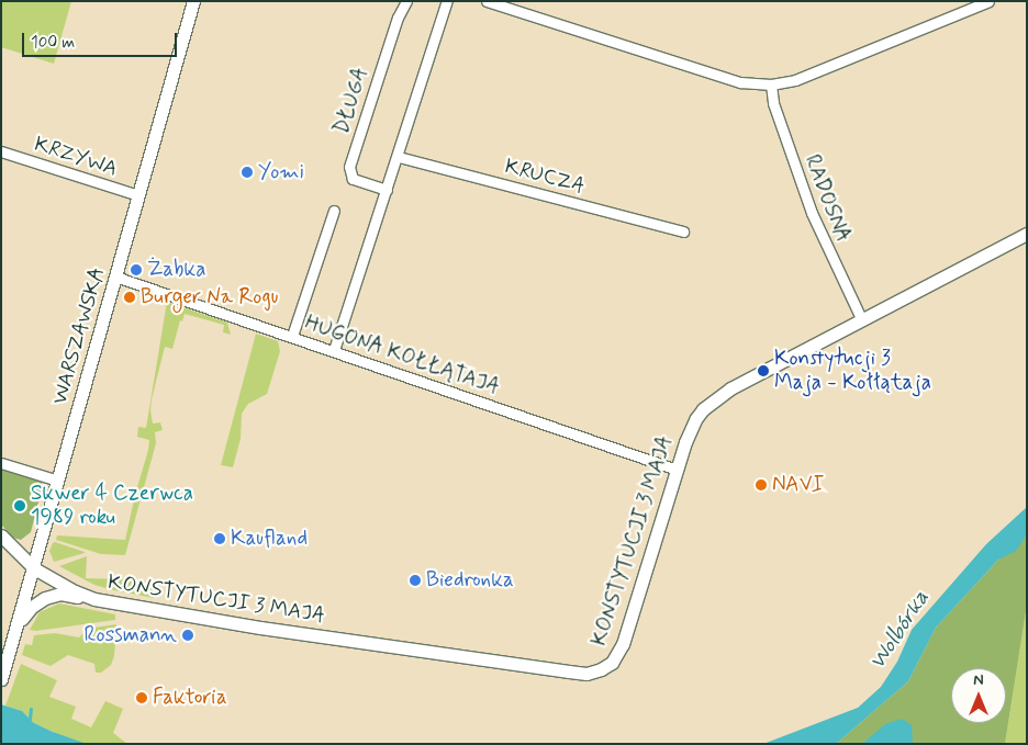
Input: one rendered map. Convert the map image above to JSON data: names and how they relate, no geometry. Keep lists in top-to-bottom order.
{
  "streets": {
    "street": [
      "DŁUGA",
      "KRZYWA",
      "KRUCZA",
      "RADOSNA",
      "WARSZAWSKA",
      "HUGONA KOŁŁĄTAJA",
      "KONSTYTUCJI 3 MAJA"
    ]
  },
  "crossings": [
    ["KRZYWA", "WARSZAWSKA"],
    ["RADOSNA", "KONSTYTUCJI 3 MAJA"],
    ["WARSZAWSKA", "HUGONA KOŁŁĄTAJA"],
    ["WARSZAWSKA", "KONSTYTUCJI 3 MAJA"],
    ["HUGONA KOŁŁĄTAJA", "KONSTYTUCJI 3 MAJA"]
  ],
  "water": ["Wolbórka"],
  "places": [
    "Yomi",
    "Żabka",
    "Burger Na Rogu",
    "Konstytucji 3 Maja - Kołłątaja",
    "NAVI",
    "Skwer 4 Czerwca 1989 roku",
    "Kaufland",
    "Biedronka",
    "Rossmann",
    "Faktoria"
  ],
  "scale_bar": "100 m",
  "north": "top"
}
